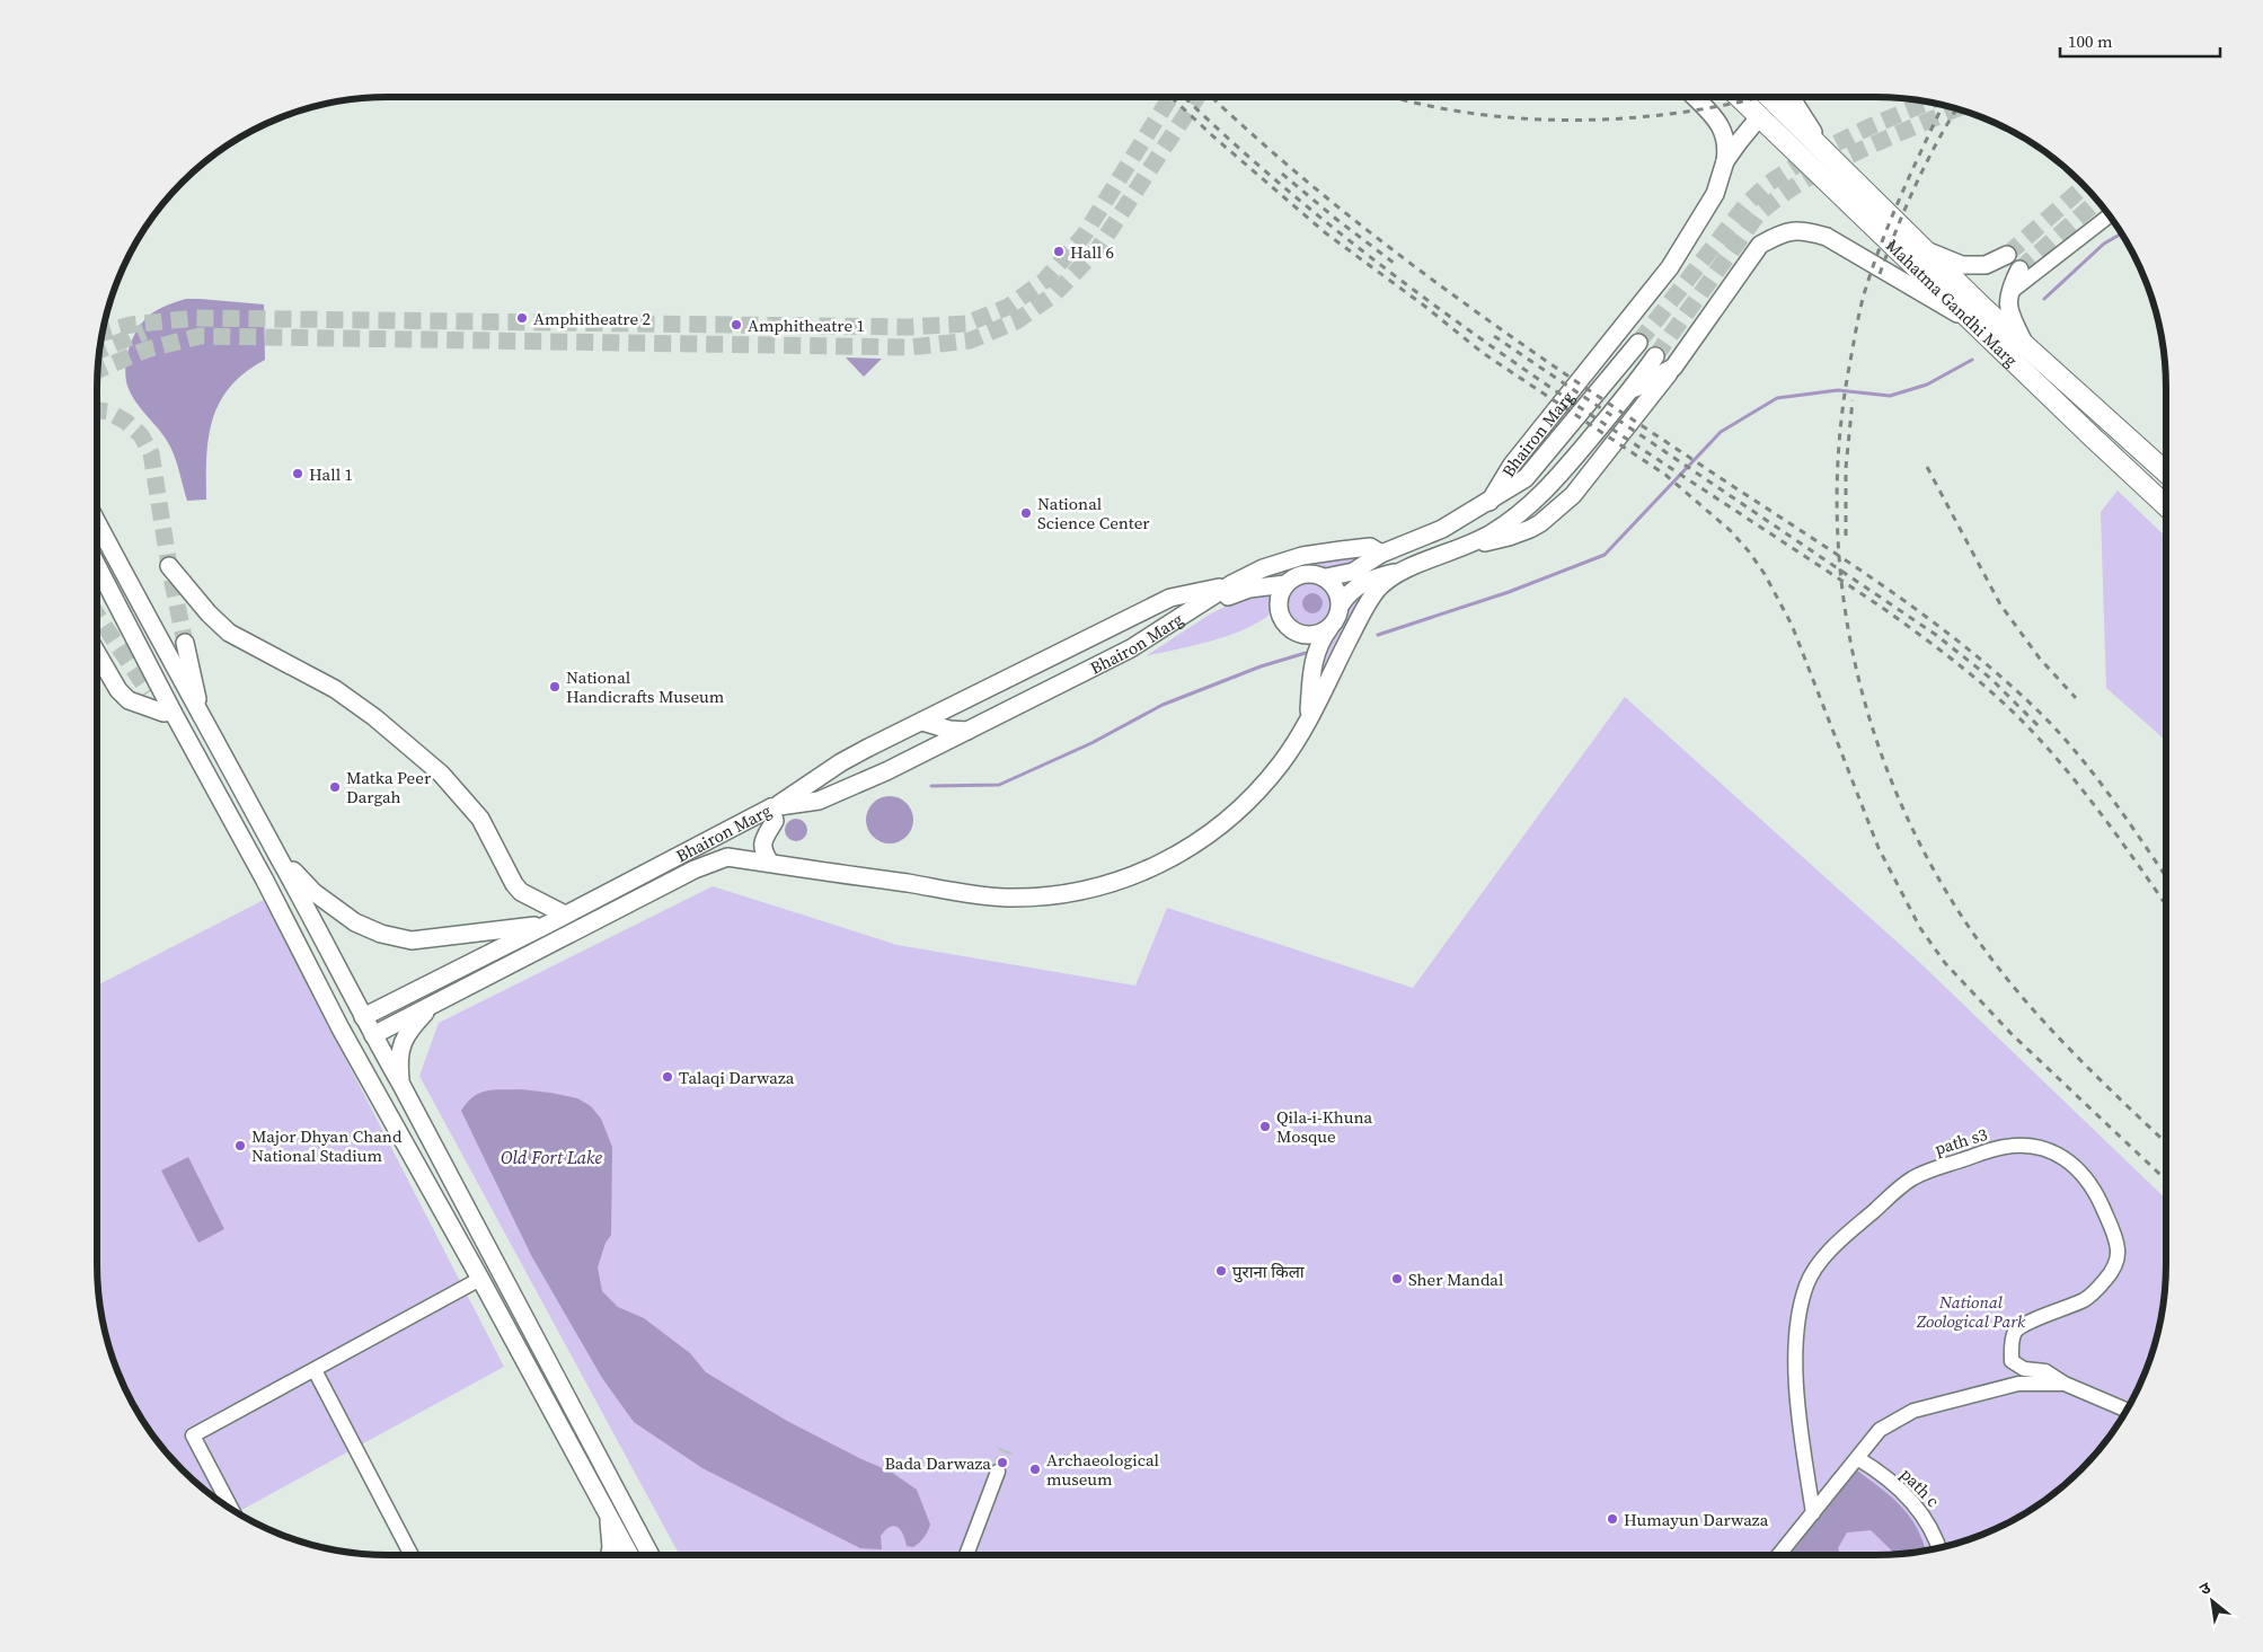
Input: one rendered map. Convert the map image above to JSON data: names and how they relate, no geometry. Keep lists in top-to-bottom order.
{
  "streets": {
    "highway": ["Mahatma Gandhi Marg"],
    "main road": ["Bhairon Marg"],
    "street": ["path s3", "path c"]
  },
  "crossings": [
    ["Mahatma Gandhi Marg", "Bhairon Marg"]
  ],
  "water": ["Old Fort Lake"],
  "parks": ["National Zoological Park"],
  "places": [
    "Hall 6",
    "Amphitheatre 2",
    "Amphitheatre 1",
    "Hall 1",
    "National Science Center",
    "National Handicrafts Museum",
    "Matka Peer Dargah",
    "Talaqi Darwaza",
    "Qila-i-Khuna Mosque",
    "Major Dhyan Chand National Stadium",
    "पुराना किला",
    "Sher Mandal",
    "Bada Darwaza",
    "Archaeological museum",
    "Humayun Darwaza"
  ],
  "scale_bar": "100 m",
  "north": "top left"
}
